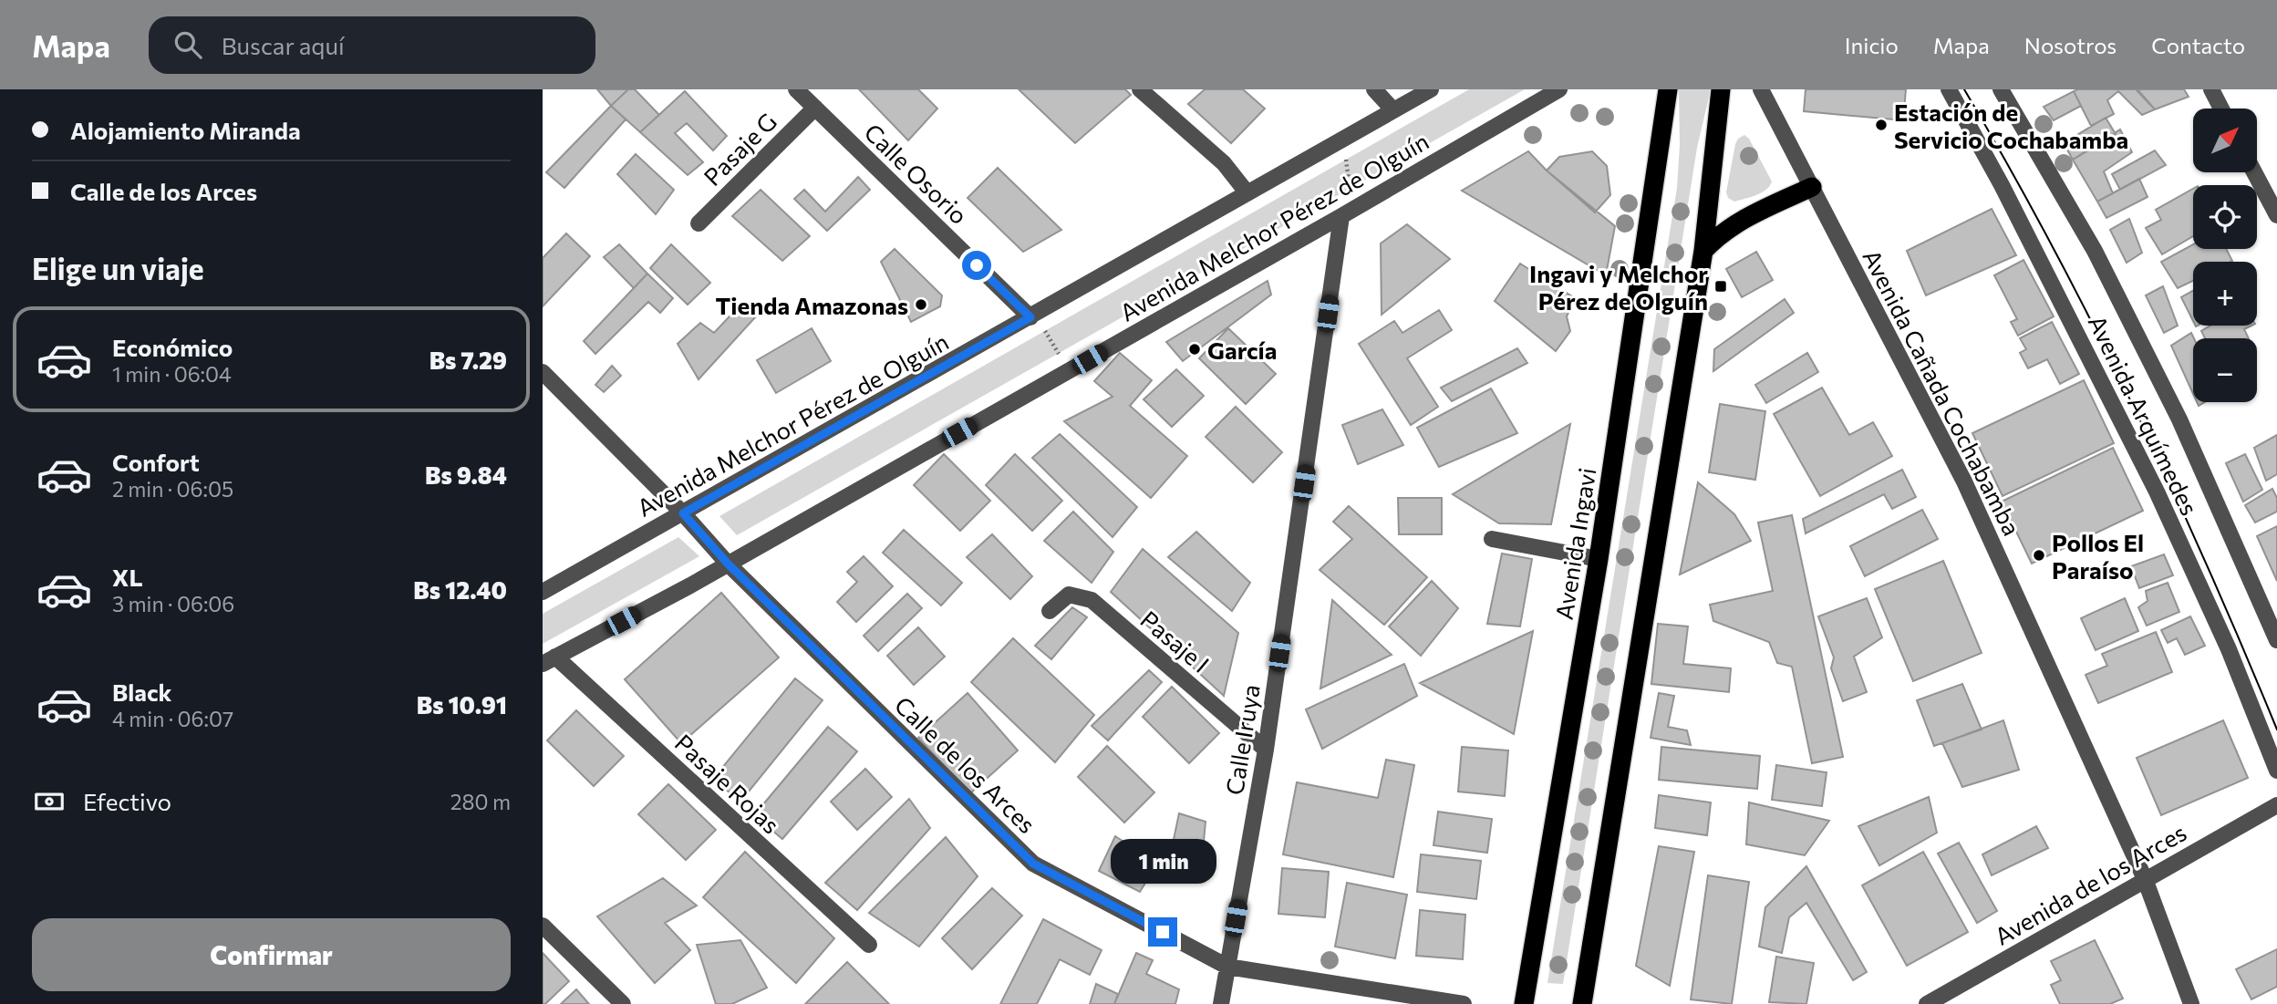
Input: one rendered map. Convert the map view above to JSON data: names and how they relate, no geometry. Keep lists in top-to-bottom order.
{
  "streets": {
    "highway": ["Avenida Ingavi"],
    "street": [
      "Pasaje G",
      "Calle Osorio",
      "Avenida Melchor Pérez de Olguín",
      "Avenida Cañada Cochabamba",
      "Avenida Arquímedes",
      "Pasaje I",
      "Calle Iruya",
      "Calle de los Arces",
      "Pasaje Rojas",
      "Avenida de los Arces"
    ]
  },
  "crossings": [
    ["Pasaje G", "Calle Osorio"],
    ["Calle Osorio", "Avenida Melchor Pérez de Olguín"],
    ["Avenida Melchor Pérez de Olguín", "Calle Iruya"],
    ["Avenida Melchor Pérez de Olguín", "Calle de los Arces"],
    ["Avenida Melchor Pérez de Olguín", "Pasaje Rojas"],
    ["Avenida Cañada Cochabamba", "Avenida de los Arces"],
    ["Pasaje I", "Calle Iruya"],
    ["Calle Iruya", "Calle de los Arces"]
  ],
  "places": {
    "other": [
      "Estación de Servicio Cochabamba",
      "Tienda Amazonas",
      "García",
      "Pollos El Paraíso"
    ],
    "transit": ["Ingavi y Melchor Pérez de Olguín"]
  },
  "north": "top right",
  "page": {
    "header": "Mapa",
    "search": "Buscar aquí",
    "nav": [
      "Inicio",
      "Mapa",
      "Nosotros",
      "Contacto"
    ],
    "banner": ["Alojamiento Miranda", "Calle de los Arces"],
    "map_buttons": ["+", "−"],
    "heading": "Elige un viaje",
    "list": [
      {
        "name": "Económico",
        "note": "1 min · 06:04",
        "value": "Bs 7.29"
      },
      {
        "name": "Confort",
        "note": "2 min · 06:05",
        "value": "Bs 9.84"
      },
      {
        "name": "XL",
        "note": "3 min · 06:06",
        "value": "Bs 12.40"
      },
      {
        "name": "Black",
        "note": "4 min · 06:07",
        "value": "Bs 10.91"
      }
    ],
    "pay": ["Efectivo", "280 m"],
    "bubble": "1 min",
    "buttons": "Confirmar"
  }
}
